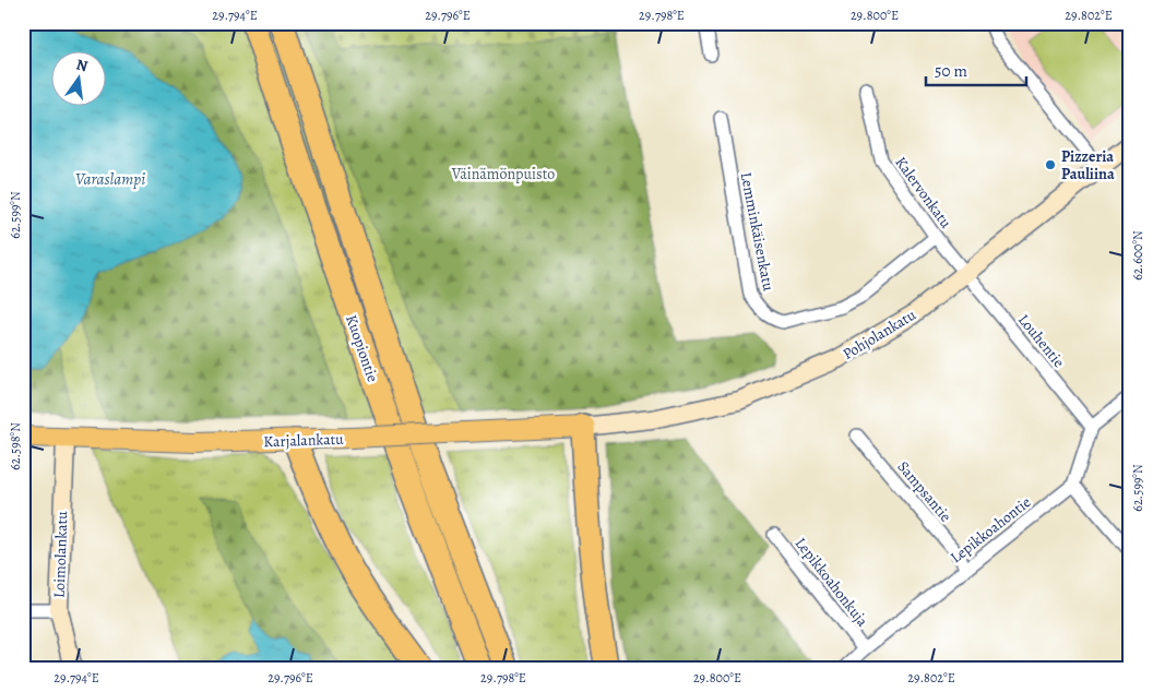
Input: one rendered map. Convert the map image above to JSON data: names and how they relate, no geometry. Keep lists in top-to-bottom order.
{
  "streets": {
    "highway": ["Kuopiontie"],
    "main road": ["Karjalankatu"],
    "street": [
      "Kalervonkatu",
      "Lemminkäisenkatu",
      "Pohjolankatu",
      "Louhentie",
      "Sampsantie",
      "Lepikkoahontie",
      "Loimolankatu",
      "Lepikkoahonkuja"
    ]
  },
  "crossings": [
    ["Kalervonkatu", "Lemminkäisenkatu"],
    ["Kalervonkatu", "Pohjolankatu"],
    ["Kalervonkatu", "Louhentie"],
    ["Pohjolankatu", "Louhentie"],
    ["Pohjolankatu", "Karjalankatu"],
    ["Karjalankatu", "Loimolankatu"],
    ["Sampsantie", "Lepikkoahontie"],
    ["Lepikkoahontie", "Lepikkoahonkuja"]
  ],
  "water": ["Varaslampi"],
  "parks": ["Väinämönpuisto"],
  "places": ["Pizzeria Pauliina"],
  "scale_bar": "50 m",
  "north": "top",
  "coordinates": [
    "29.794°E",
    "29.796°E",
    "29.798°E",
    "29.800°E",
    "29.802°E",
    "62.599°N",
    "62.600°N",
    "62.598°N"
  ]
}
